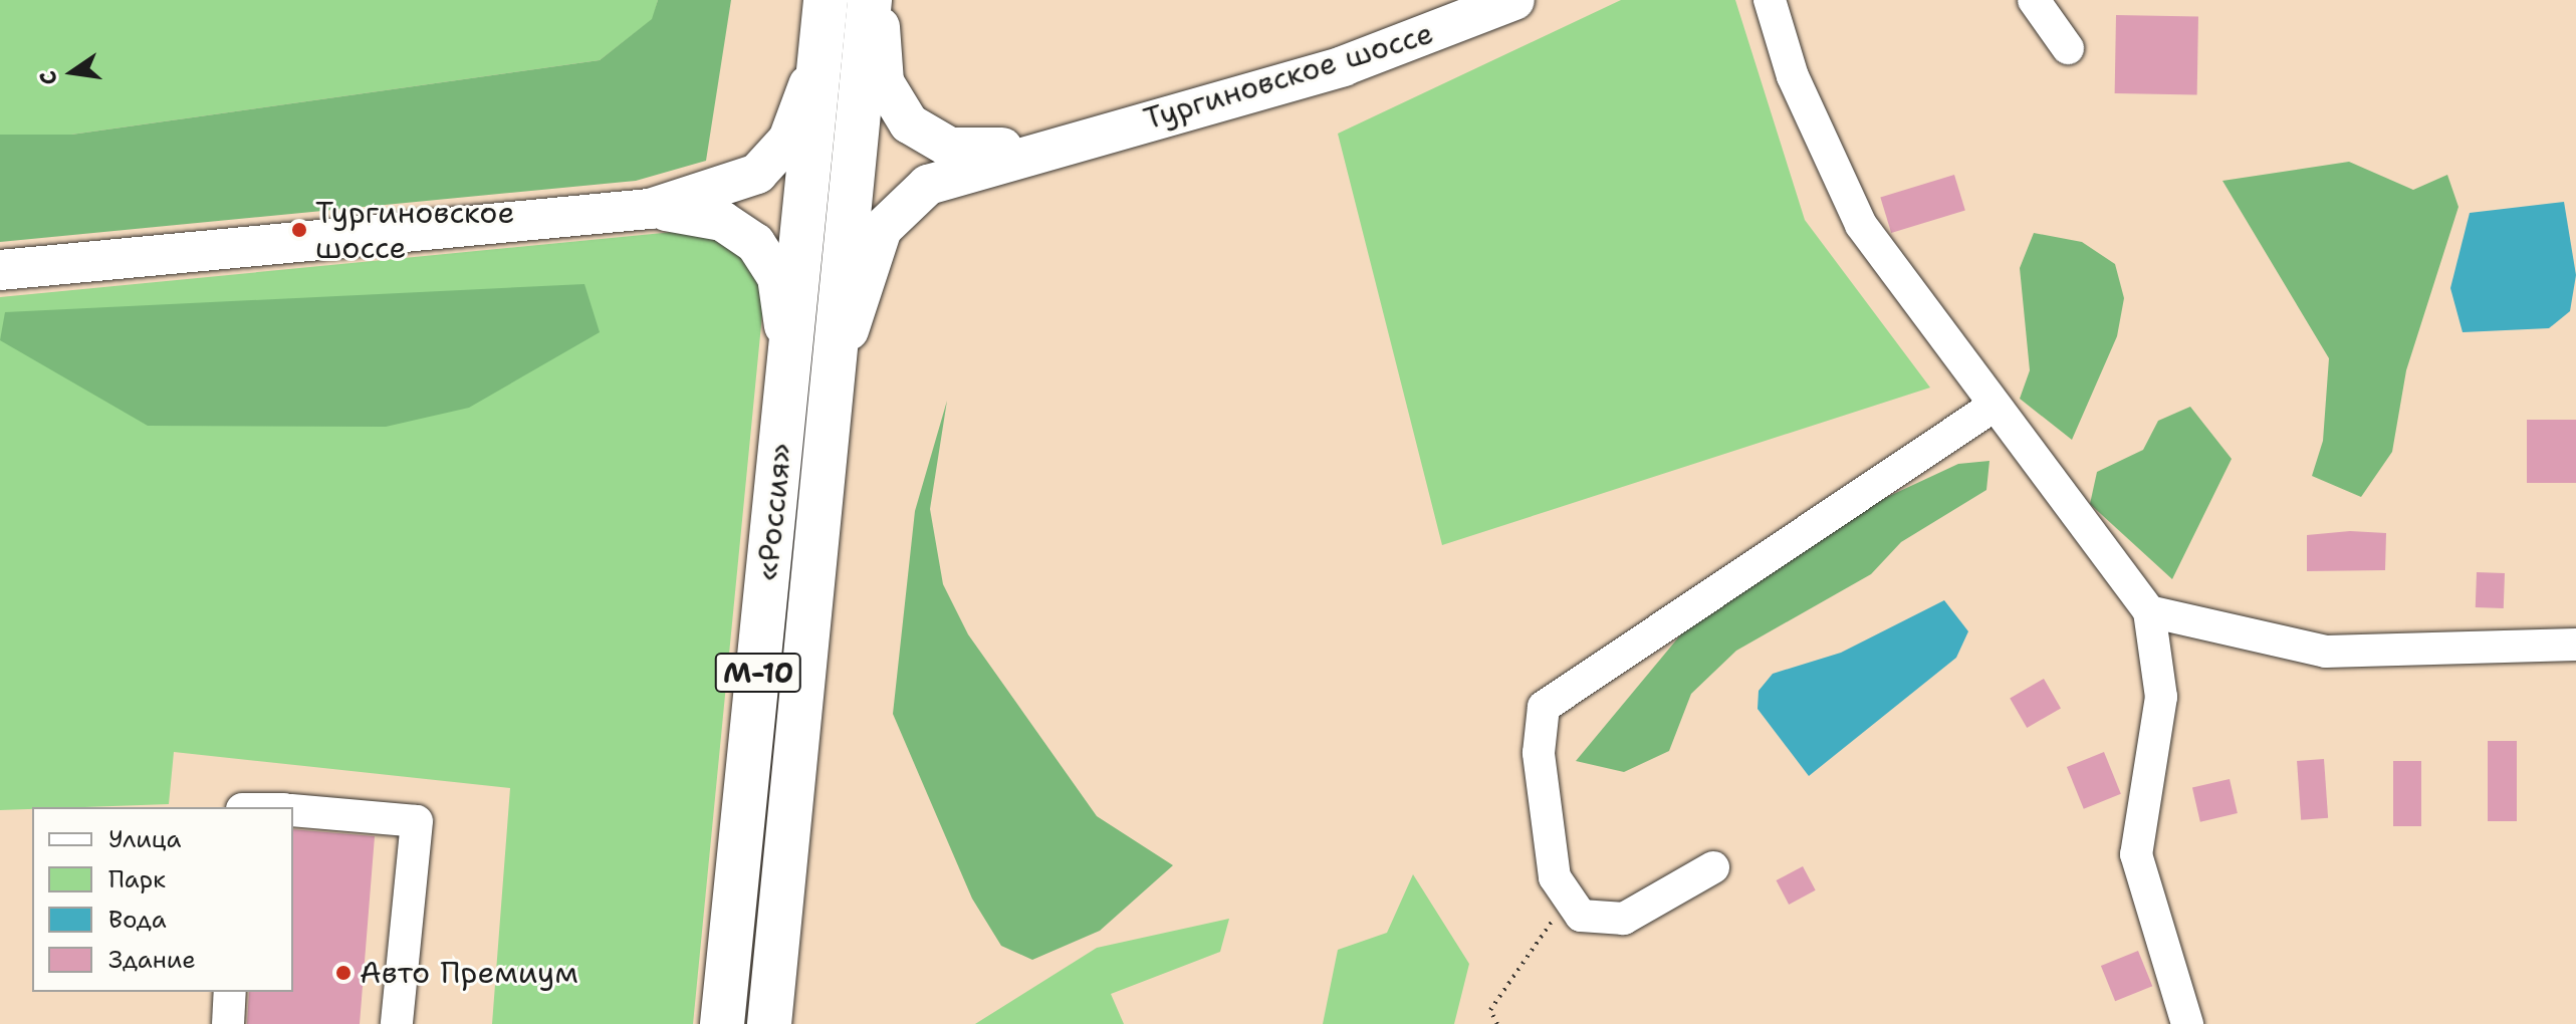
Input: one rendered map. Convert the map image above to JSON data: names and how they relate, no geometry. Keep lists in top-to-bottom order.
{
  "streets": {
    "highway": ["«Россия»", "М-10"],
    "main road": ["Тургиновское шоссе"]
  },
  "crossings": [
    ["Тургиновское шоссе", "«Россия»"]
  ],
  "places": ["Тургиновское шоссе", "Авто Премиум"],
  "legend": [
    "Улица",
    "Парк",
    "Вода",
    "Здание"
  ],
  "north": "left"
}
